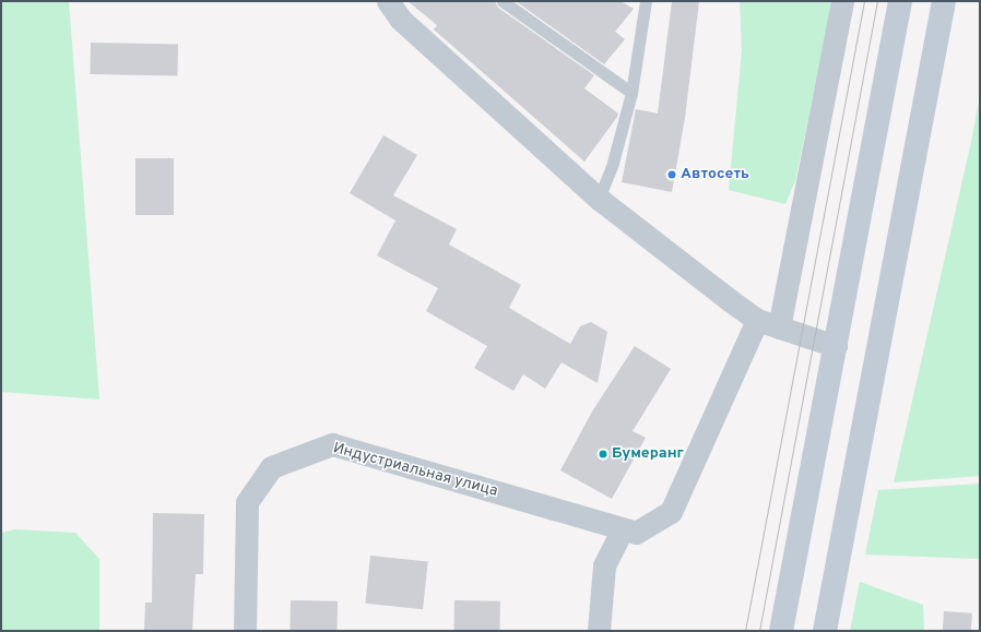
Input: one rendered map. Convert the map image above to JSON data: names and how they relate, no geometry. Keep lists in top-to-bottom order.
{
  "streets": {
    "street": ["Индустриальная улица"]
  },
  "places": ["Автосеть", "Бумеранг"]
}
